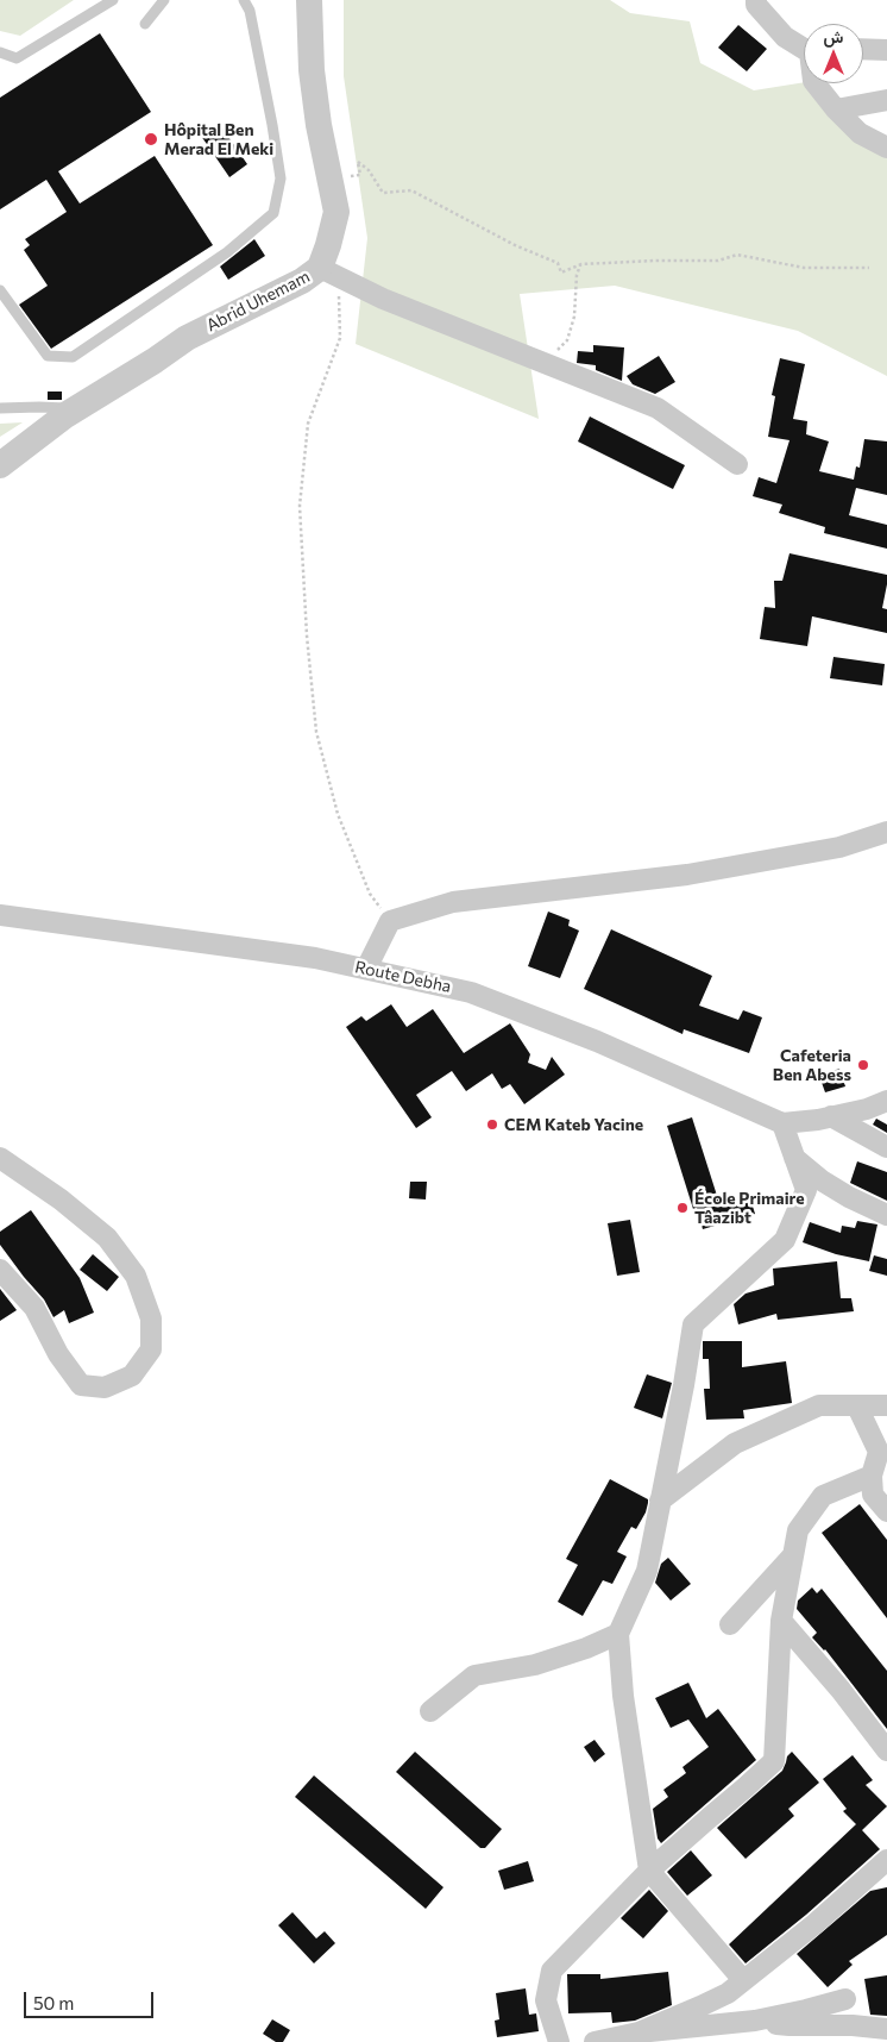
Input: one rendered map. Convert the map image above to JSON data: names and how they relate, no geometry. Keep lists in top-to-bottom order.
{
  "streets": {
    "street": ["Abrid Uhemam", "Route Debha"]
  },
  "places": [
    "Hôpital Ben Merad El Meki",
    "Cafeteria Ben Abess",
    "CEM Kateb Yacine",
    "École Primaire Tâazibt"
  ],
  "scale_bar": "50 m",
  "north": "top"
}
